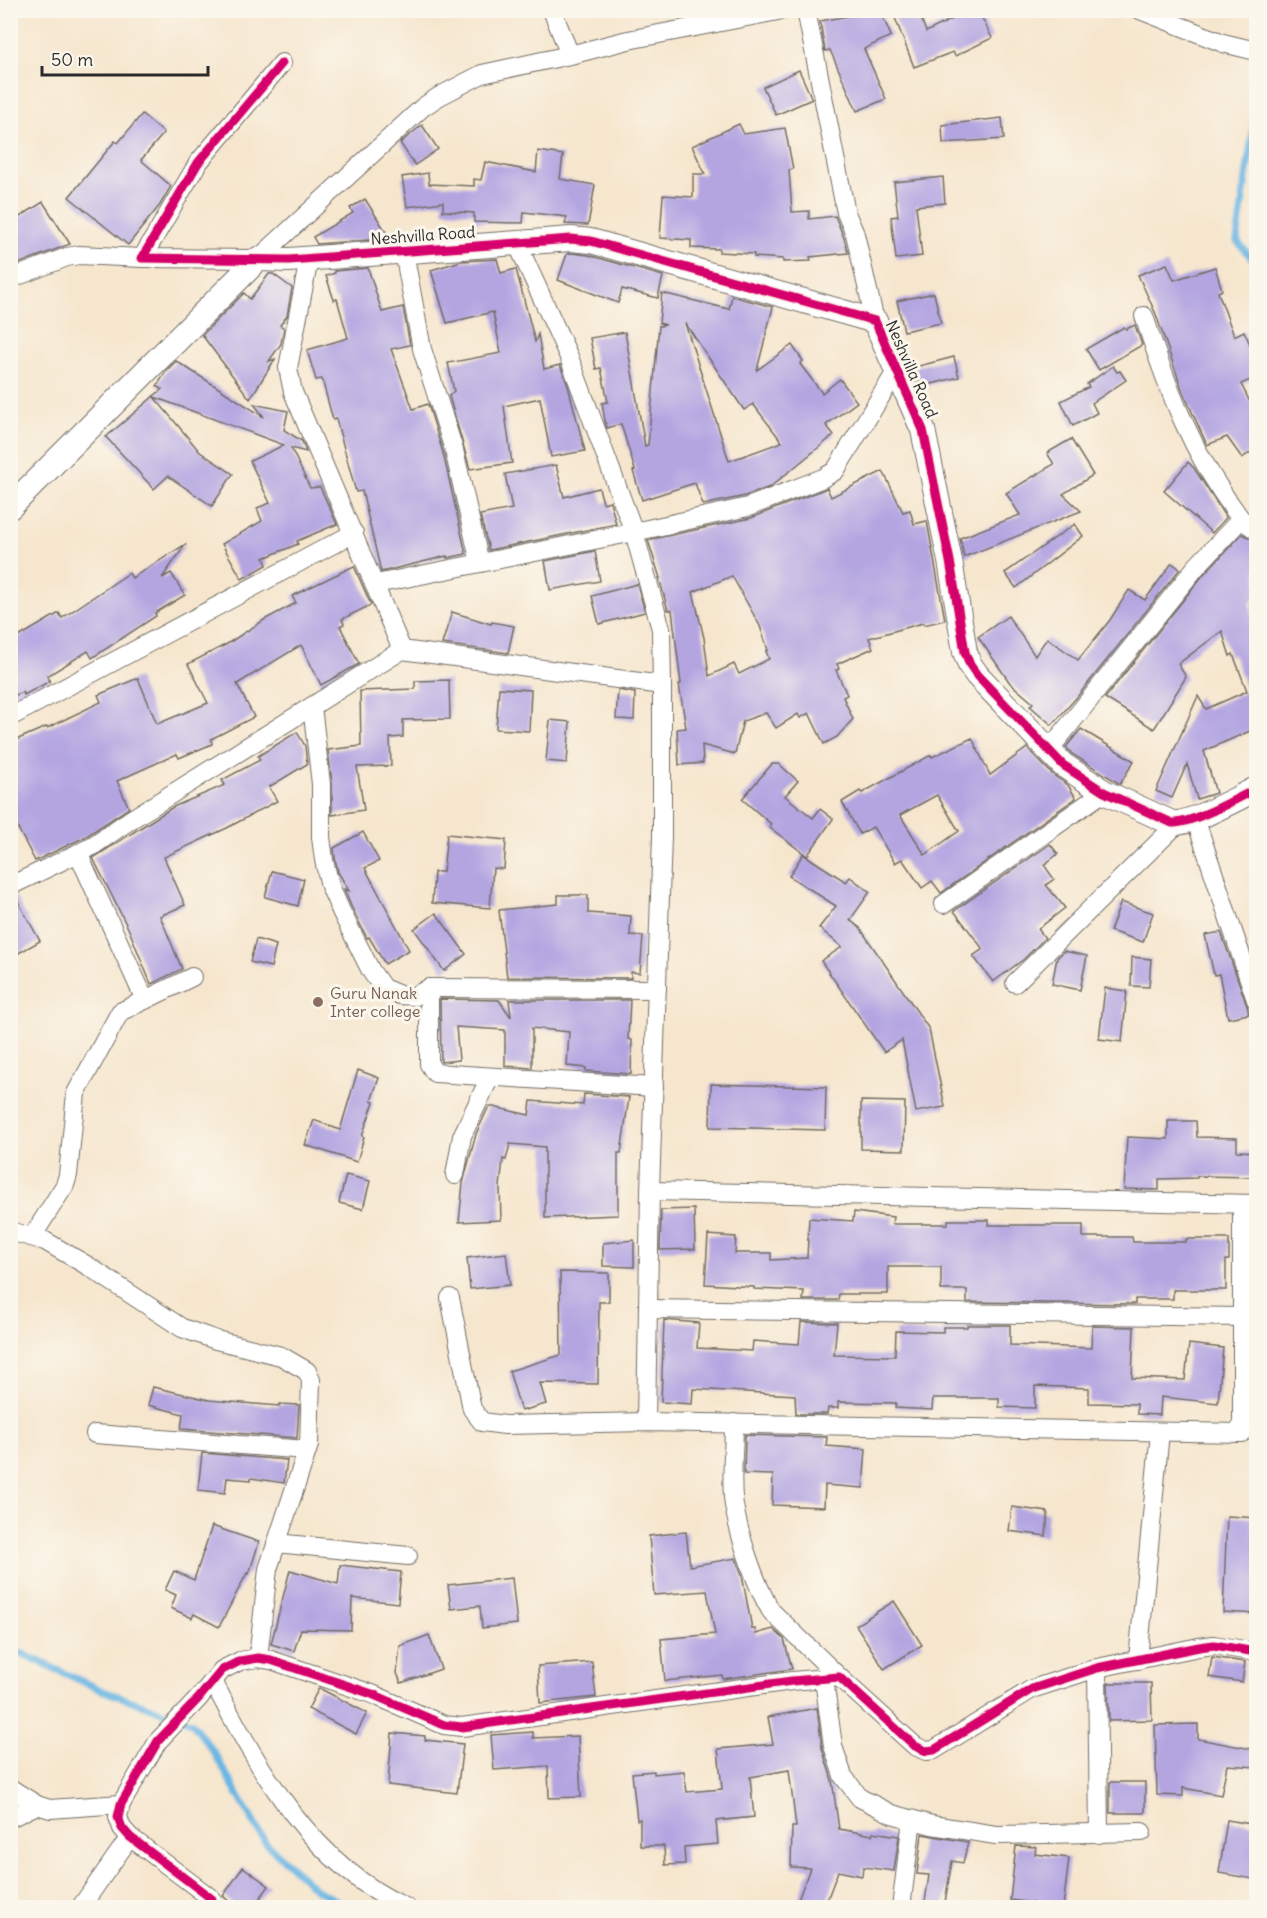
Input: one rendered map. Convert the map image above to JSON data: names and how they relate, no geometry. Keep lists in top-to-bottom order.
{
  "streets": {
    "street": ["Neshvilla Road"]
  },
  "places": ["Guru Nanak Inter college"],
  "scale_bar": "50 m"
}
